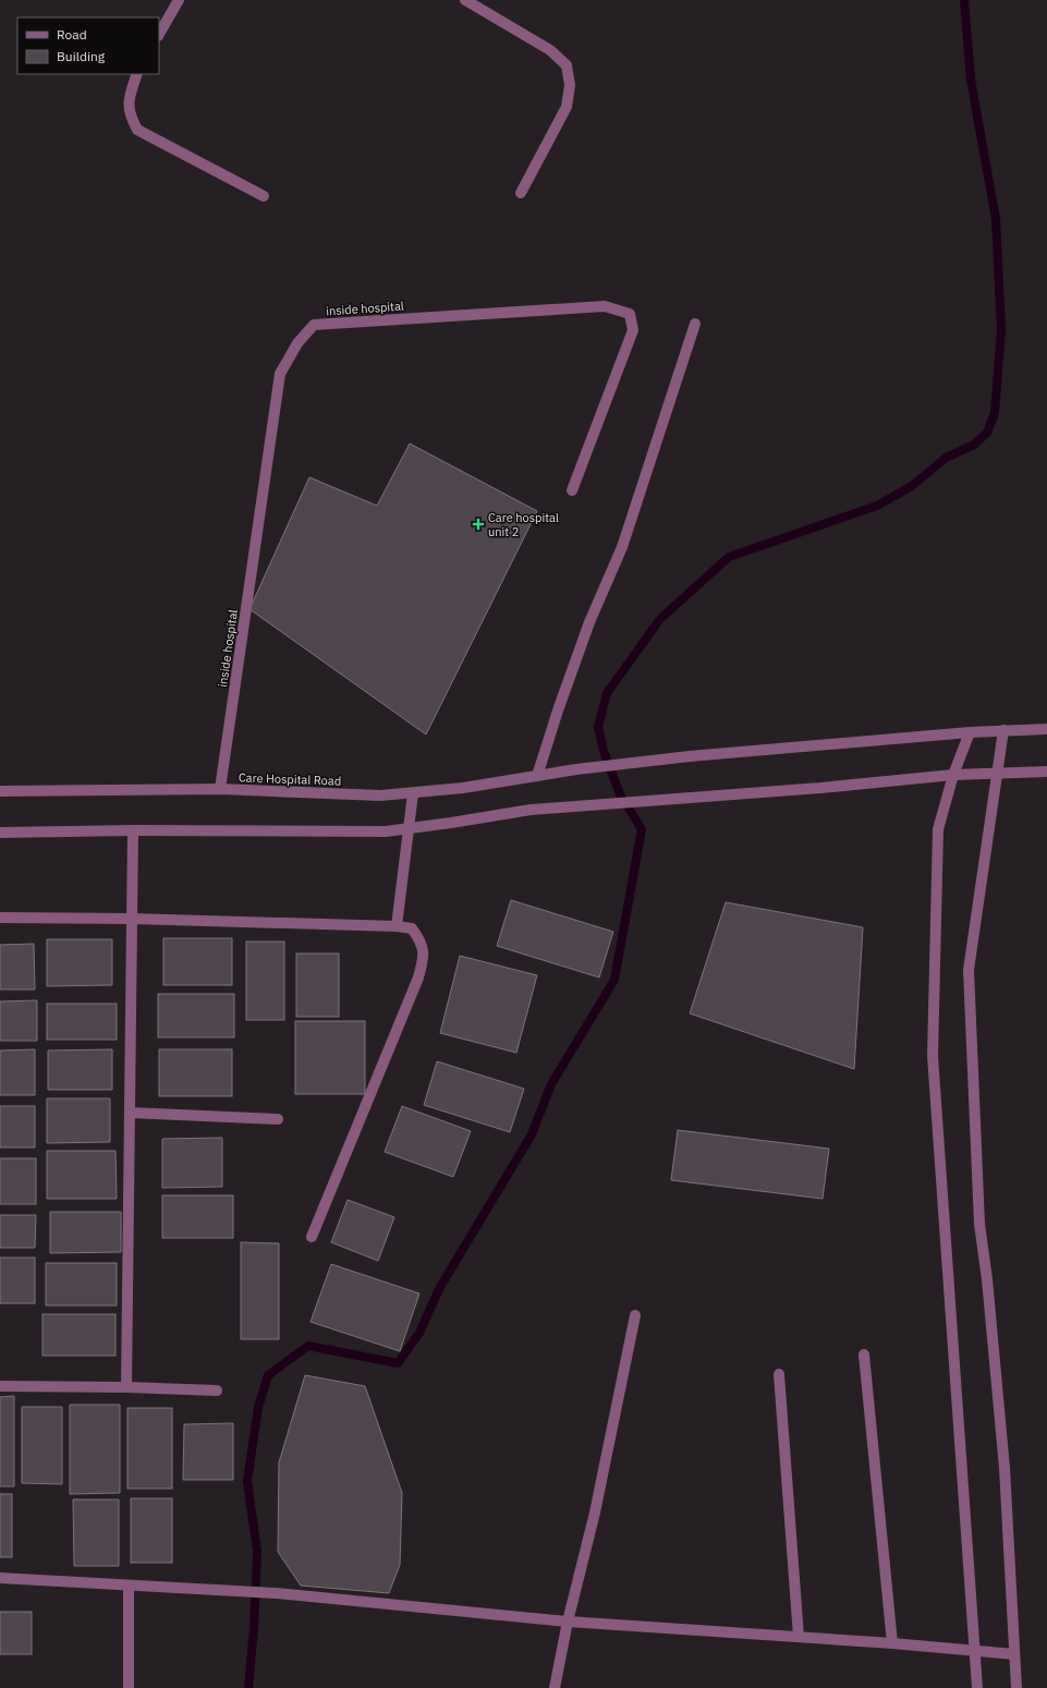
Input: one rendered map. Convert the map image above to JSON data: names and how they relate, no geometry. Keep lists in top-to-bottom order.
{
  "streets": {
    "street": ["inside hospital", "Care Hospital Road"]
  },
  "crossings": [
    ["inside hospital", "Care Hospital Road"]
  ],
  "places": {
    "health": ["Care hospital unit 2"]
  },
  "legend": ["Road", "Building"]
}
